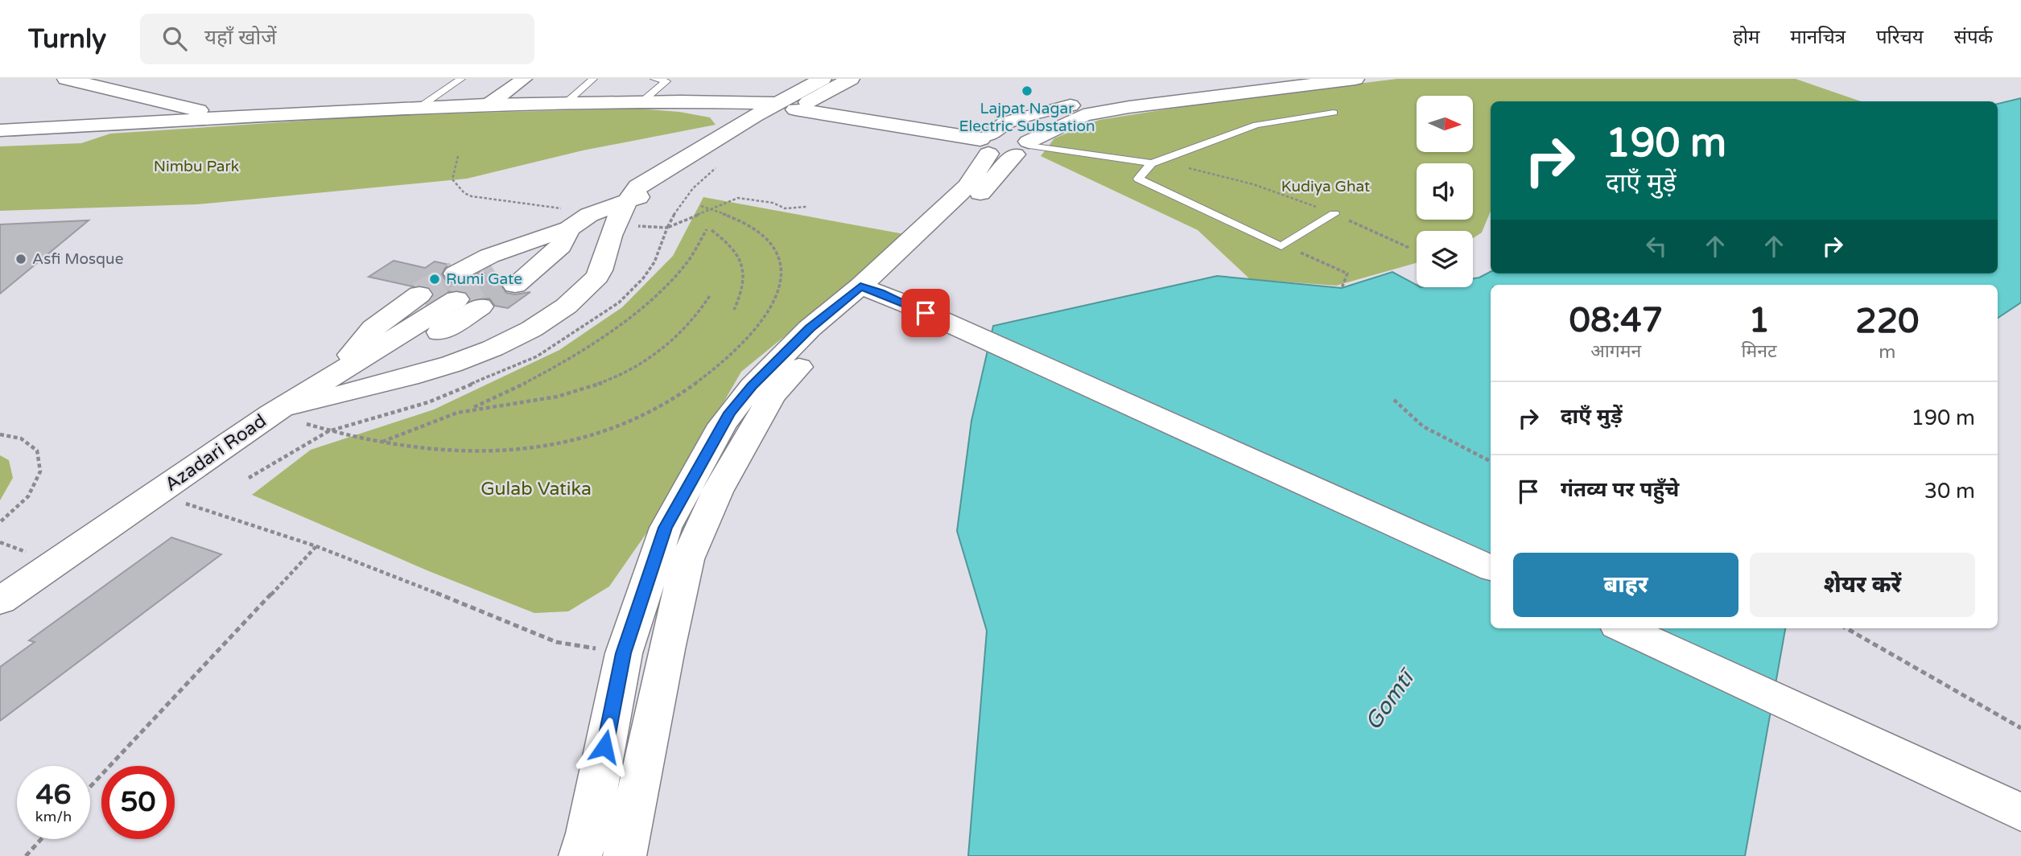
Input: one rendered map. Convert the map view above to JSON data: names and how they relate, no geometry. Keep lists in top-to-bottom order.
{
  "streets": {
    "street": ["Azadari Road"]
  },
  "water": ["Gomtī"],
  "parks": ["Nimbu Park", "Kudiya Ghat", "Gulab Vatika"],
  "places": ["Lajpat Nagar Electric Substation", "Asfi Mosque", "Rumi Gate"],
  "north": "right",
  "page": {
    "header": "Turnly",
    "search": "यहाँ खोजें",
    "nav": [
      "होम",
      "मानचित्र",
      "परिचय",
      "संपर्क"
    ],
    "turn": ["190 m", "दाएँ मुड़ें"],
    "eta": [
      "08:47",
      "आगमन",
      "1",
      "मिनट",
      "220",
      "m"
    ],
    "list": [
      {
        "name": "दाएँ मुड़ें",
        "value": "190 m"
      },
      {
        "name": "गंतव्य पर पहुँचे",
        "value": "30 m"
      }
    ],
    "buttons": ["बाहर", "शेयर करें"],
    "speed": "46 km/h",
    "limit": "50"
  }
}
